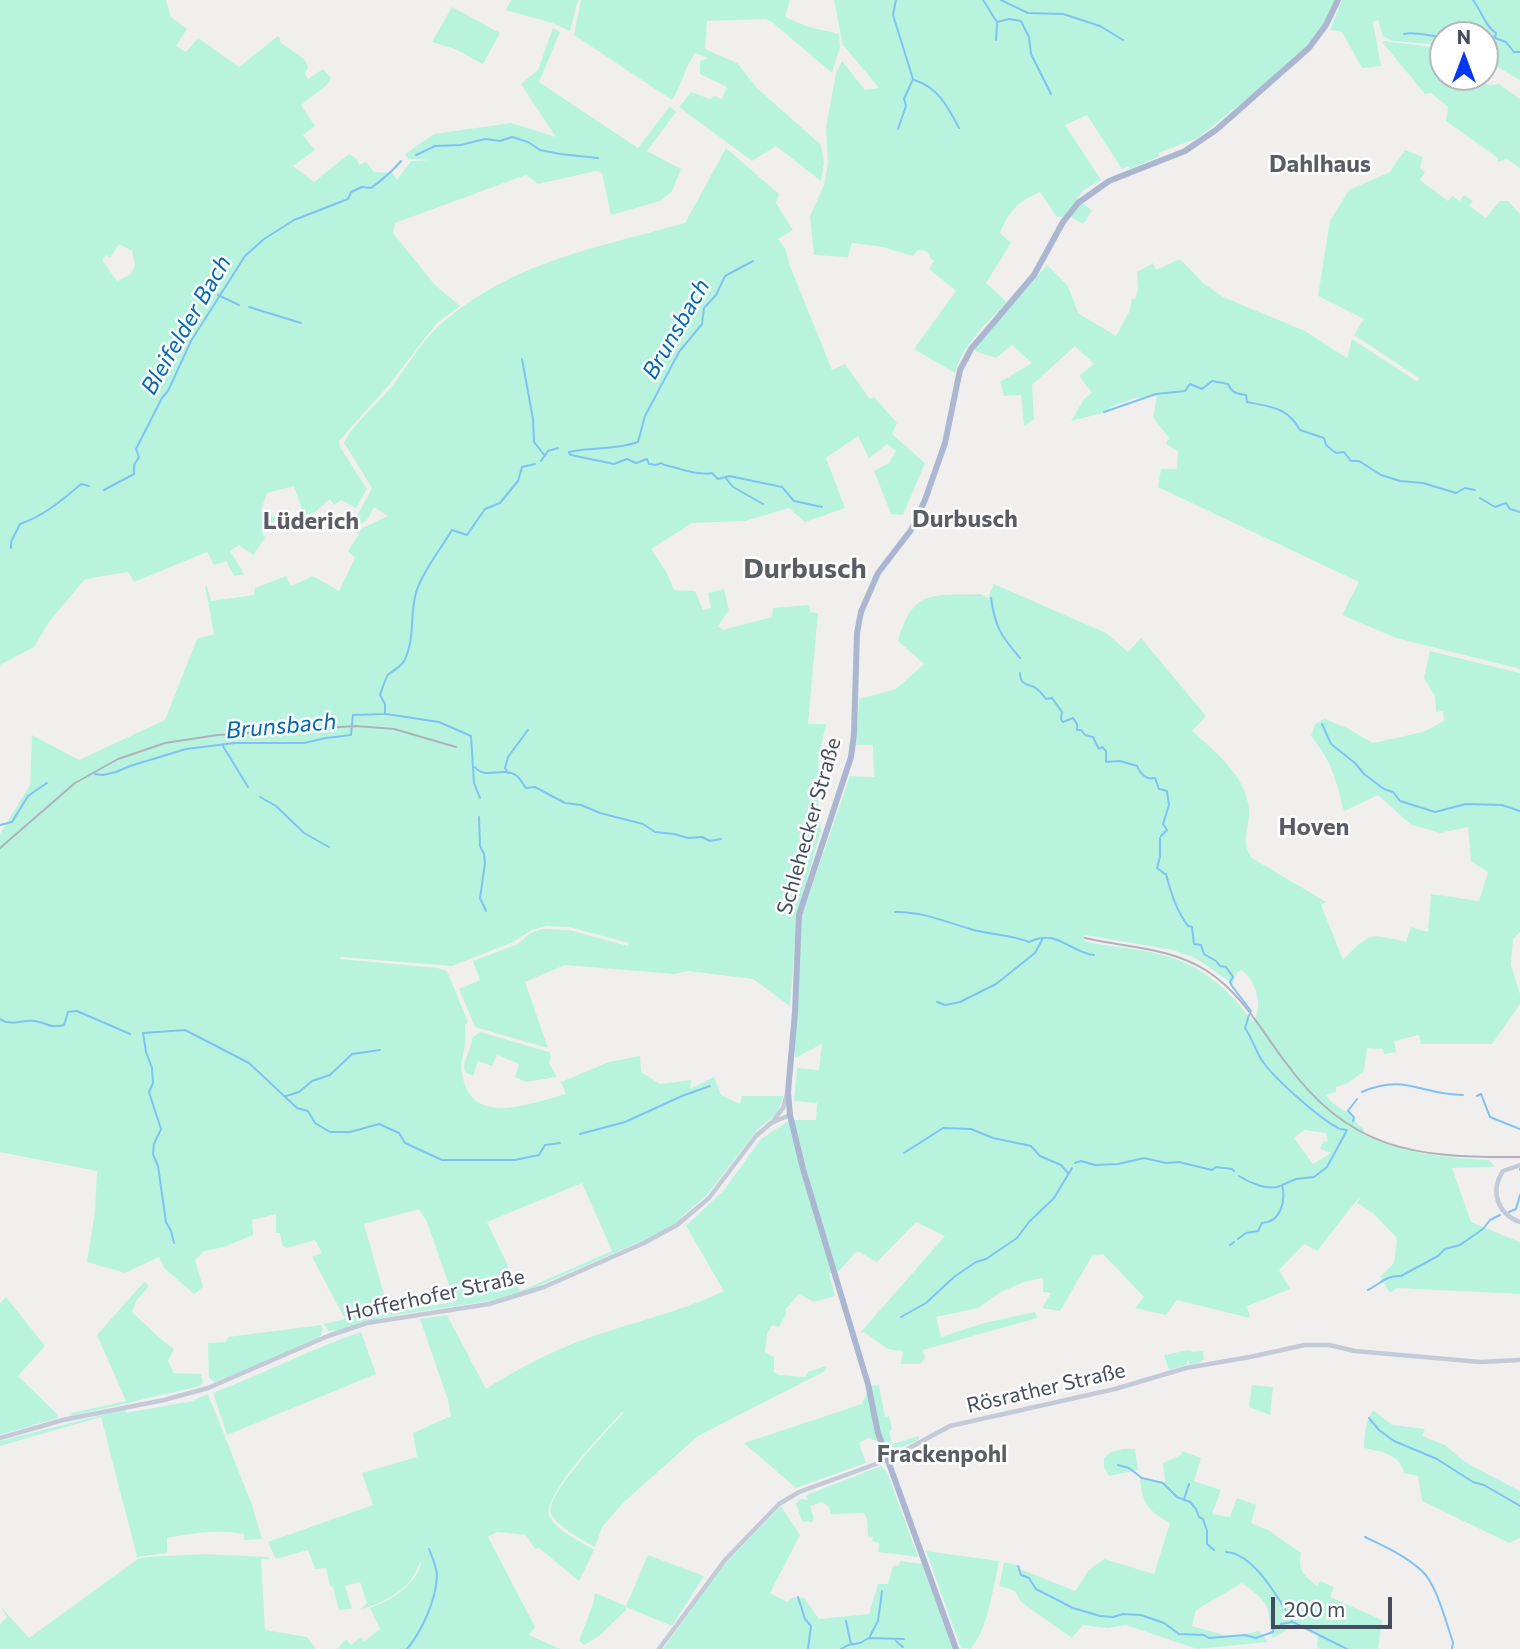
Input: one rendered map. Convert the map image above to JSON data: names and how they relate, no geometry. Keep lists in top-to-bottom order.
{
  "streets": {
    "main road": ["Schlehecker Straße"],
    "street": ["Hofferhofer Straße", "Rösrather Straße"]
  },
  "crossings": [
    ["Schlehecker Straße", "Hofferhofer Straße"],
    ["Schlehecker Straße", "Rösrather Straße"]
  ],
  "districts": [
    "Dahlhaus",
    "Durbusch",
    "Lüderich",
    "Durbusch",
    "Hoven",
    "Frackenpohl"
  ],
  "water": ["Bleifelder Bach", "Brunsbach"],
  "scale_bar": "200 m",
  "north": "top"
}
